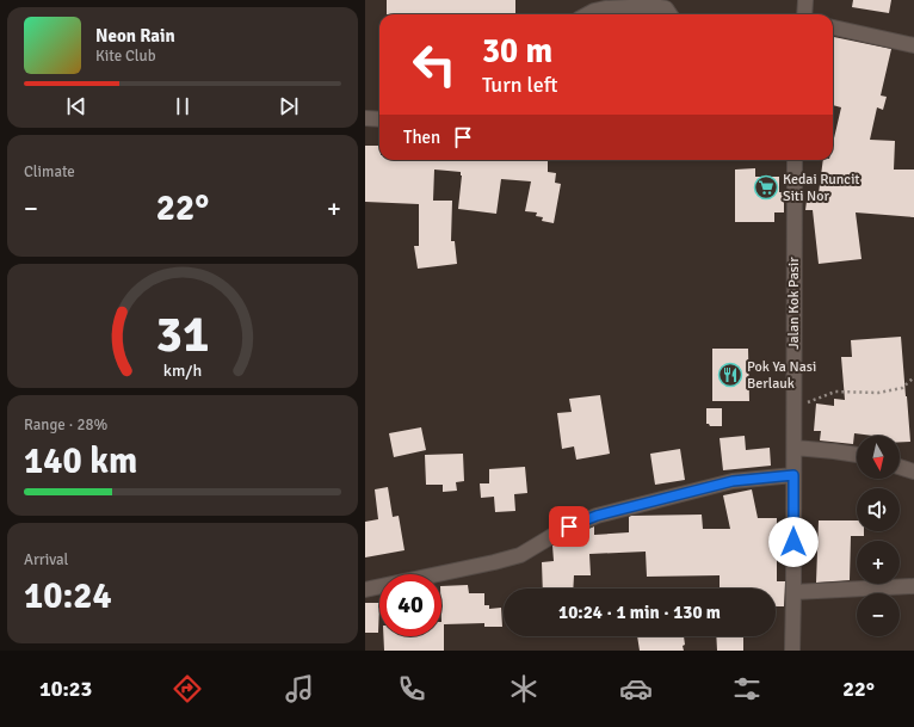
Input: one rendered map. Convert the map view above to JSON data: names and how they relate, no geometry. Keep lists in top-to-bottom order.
{
  "streets": {
    "street": ["Jalan Kok Pasir"]
  },
  "places": {
    "supermarket": ["Kedai Runcit Siti Nor"],
    "restaurant": ["Pok Ya Nasi Berlauk"]
  },
  "north": "bottom",
  "page": {
    "turn": ["30 m", "Turn left"],
    "song": ["Neon Rain", "Kite Club"],
    "then": "Then",
    "tile": [
      "Climate",
      ["Range · 28%", "140 km"],
      ["Arrival", "10:24"]
    ],
    "heat": ["−", "22°", "+"],
    "map_buttons": ["+", "−"],
    "limit": "40",
    "trip": "10:24 · 1 min · 130 m",
    "tabs": ["10:23", "22°"],
    "gauge": ["31", "km/h"]
  }
}
